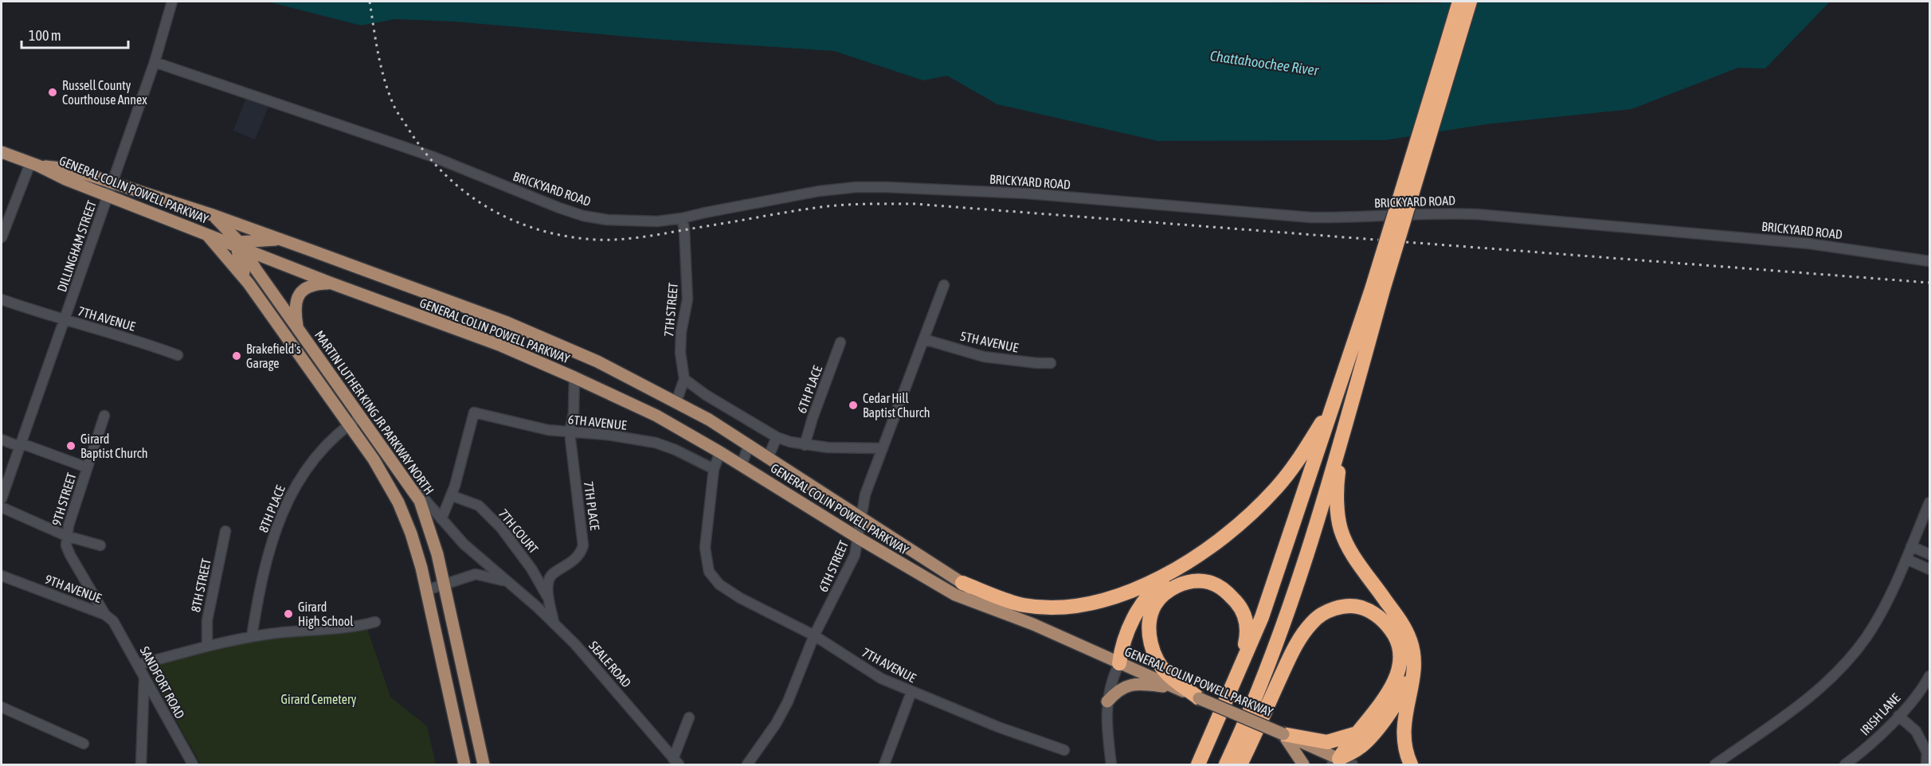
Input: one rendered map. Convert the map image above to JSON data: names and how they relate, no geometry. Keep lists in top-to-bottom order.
{
  "streets": {
    "main road": ["GENERAL COLIN POWELL PARKWAY", "MARTIN LUTHER KING JR PARKWAY NORTH"],
    "street": [
      "BRICKYARD ROAD",
      "DILLINGHAM STREET",
      "7TH STREET",
      "7TH AVENUE",
      "5TH AVENUE",
      "6TH PLACE",
      "6TH AVENUE",
      "9TH STREET",
      "7TH PLACE",
      "8TH PLACE",
      "7TH COURT",
      "6TH STREET",
      "8TH STREET",
      "9TH AVENUE",
      "SEALE ROAD",
      "SANDFORT ROAD",
      "IRISH LANE"
    ]
  },
  "crossings": [
    ["BRICKYARD ROAD", "DILLINGHAM STREET"],
    ["BRICKYARD ROAD", "7TH STREET"],
    ["GENERAL COLIN POWELL PARKWAY", "DILLINGHAM STREET"],
    ["GENERAL COLIN POWELL PARKWAY", "7TH STREET"],
    ["GENERAL COLIN POWELL PARKWAY", "MARTIN LUTHER KING JR PARKWAY NORTH"],
    ["GENERAL COLIN POWELL PARKWAY", "7TH PLACE"],
    ["GENERAL COLIN POWELL PARKWAY", "6TH STREET"],
    ["DILLINGHAM STREET", "7TH AVENUE"],
    ["7TH AVENUE", "6TH AVENUE"],
    ["7TH AVENUE", "6TH STREET"],
    ["5TH AVENUE", "6TH STREET"],
    ["MARTIN LUTHER KING JR PARKWAY NORTH", "8TH PLACE"],
    ["MARTIN LUTHER KING JR PARKWAY NORTH", "SEALE ROAD"],
    ["6TH AVENUE", "7TH PLACE"],
    ["6TH AVENUE", "7TH COURT"],
    ["9TH STREET", "9TH AVENUE"],
    ["7TH PLACE", "7TH COURT"],
    ["7TH PLACE", "SEALE ROAD"],
    ["9TH AVENUE", "SANDFORT ROAD"]
  ],
  "water": ["Chattahoochee River"],
  "parks": ["Girard Cemetery"],
  "places": [
    "Russell County Courthouse Annex",
    "Brakefield's Garage",
    "Cedar Hill Baptist Church",
    "Girard Baptist Church",
    "Girard High School"
  ],
  "scale_bar": "100 m"
}
